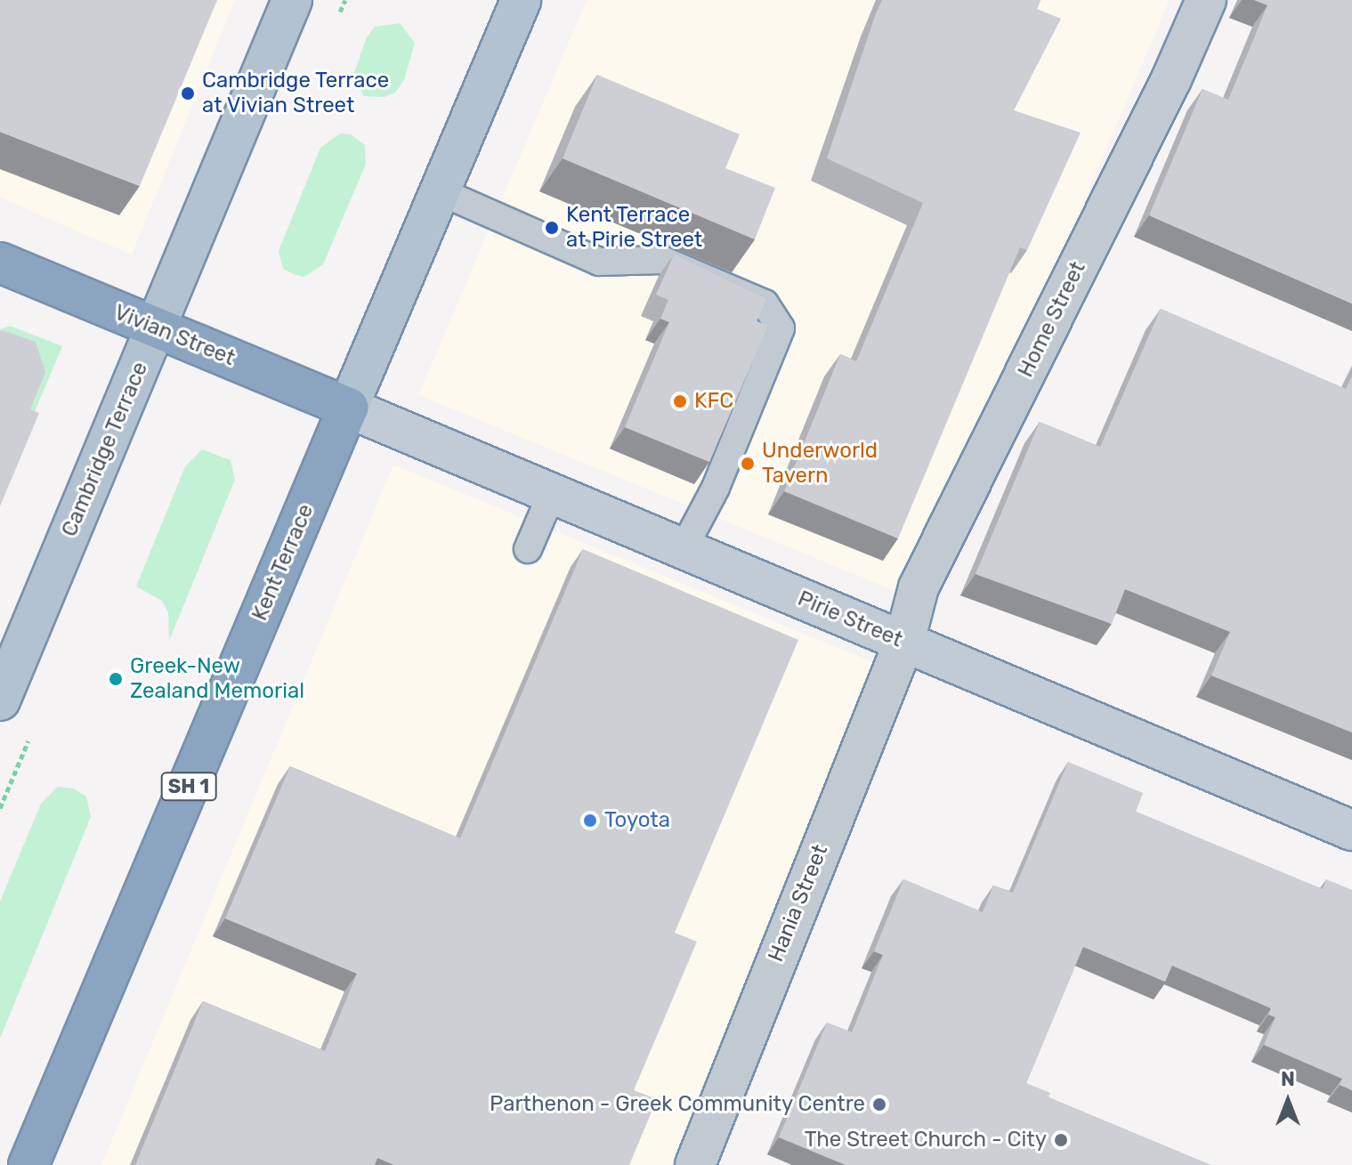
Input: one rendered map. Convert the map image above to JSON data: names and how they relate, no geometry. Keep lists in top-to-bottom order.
{
  "streets": {
    "highway": ["Vivian Street", "Kent Terrace", "SH 1"],
    "main road": ["Cambridge Terrace"],
    "street": ["Home Street", "Pirie Street", "Hania Street"]
  },
  "crossings": [
    ["Home Street", "Pirie Street"],
    ["Home Street", "Hania Street"],
    ["Vivian Street", "Cambridge Terrace"],
    ["Vivian Street", "Kent Terrace"],
    ["Vivian Street", "Pirie Street"],
    ["Kent Terrace", "Pirie Street"],
    ["Pirie Street", "Hania Street"]
  ],
  "places": [
    "Cambridge Terrace at Vivian Street",
    "Kent Terrace at Pirie Street",
    "KFC",
    "Underworld Tavern",
    "Greek-New Zealand Memorial",
    "Toyota",
    "Parthenon - Greek Community Centre",
    "The Street Church - City"
  ],
  "north": "top"
}
